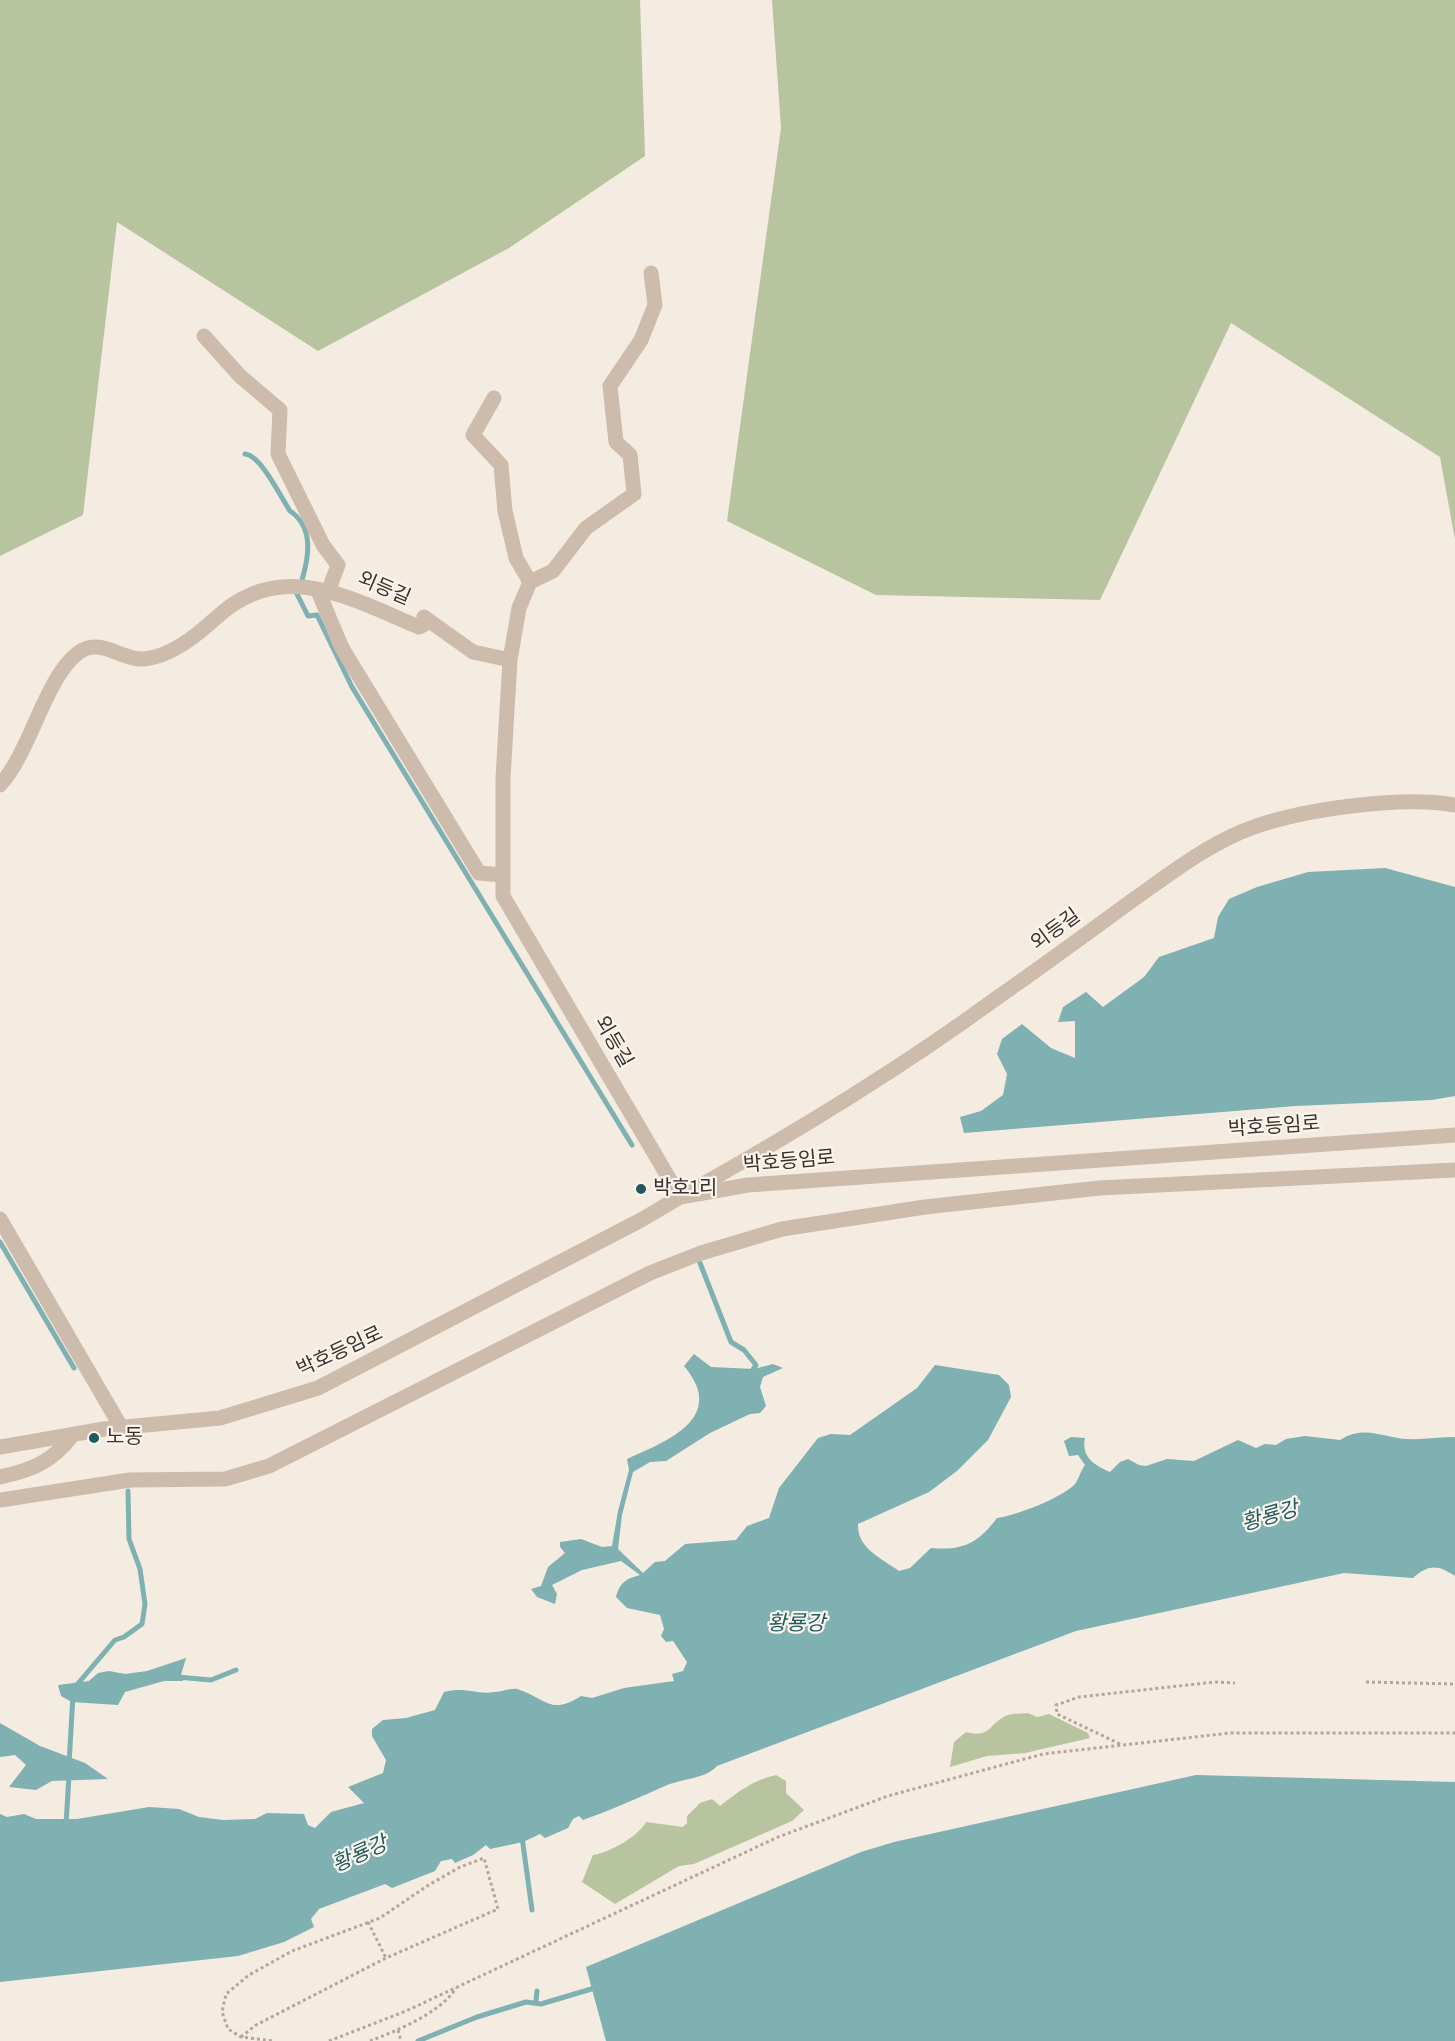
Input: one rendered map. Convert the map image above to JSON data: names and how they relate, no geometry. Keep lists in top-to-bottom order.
{
  "streets": {
    "street": ["외등길", "박호등임로"]
  },
  "crossings": [
    ["외등길", "박호등임로"]
  ],
  "water": ["황룡강"],
  "places": ["박호1리", "노동"]
}
